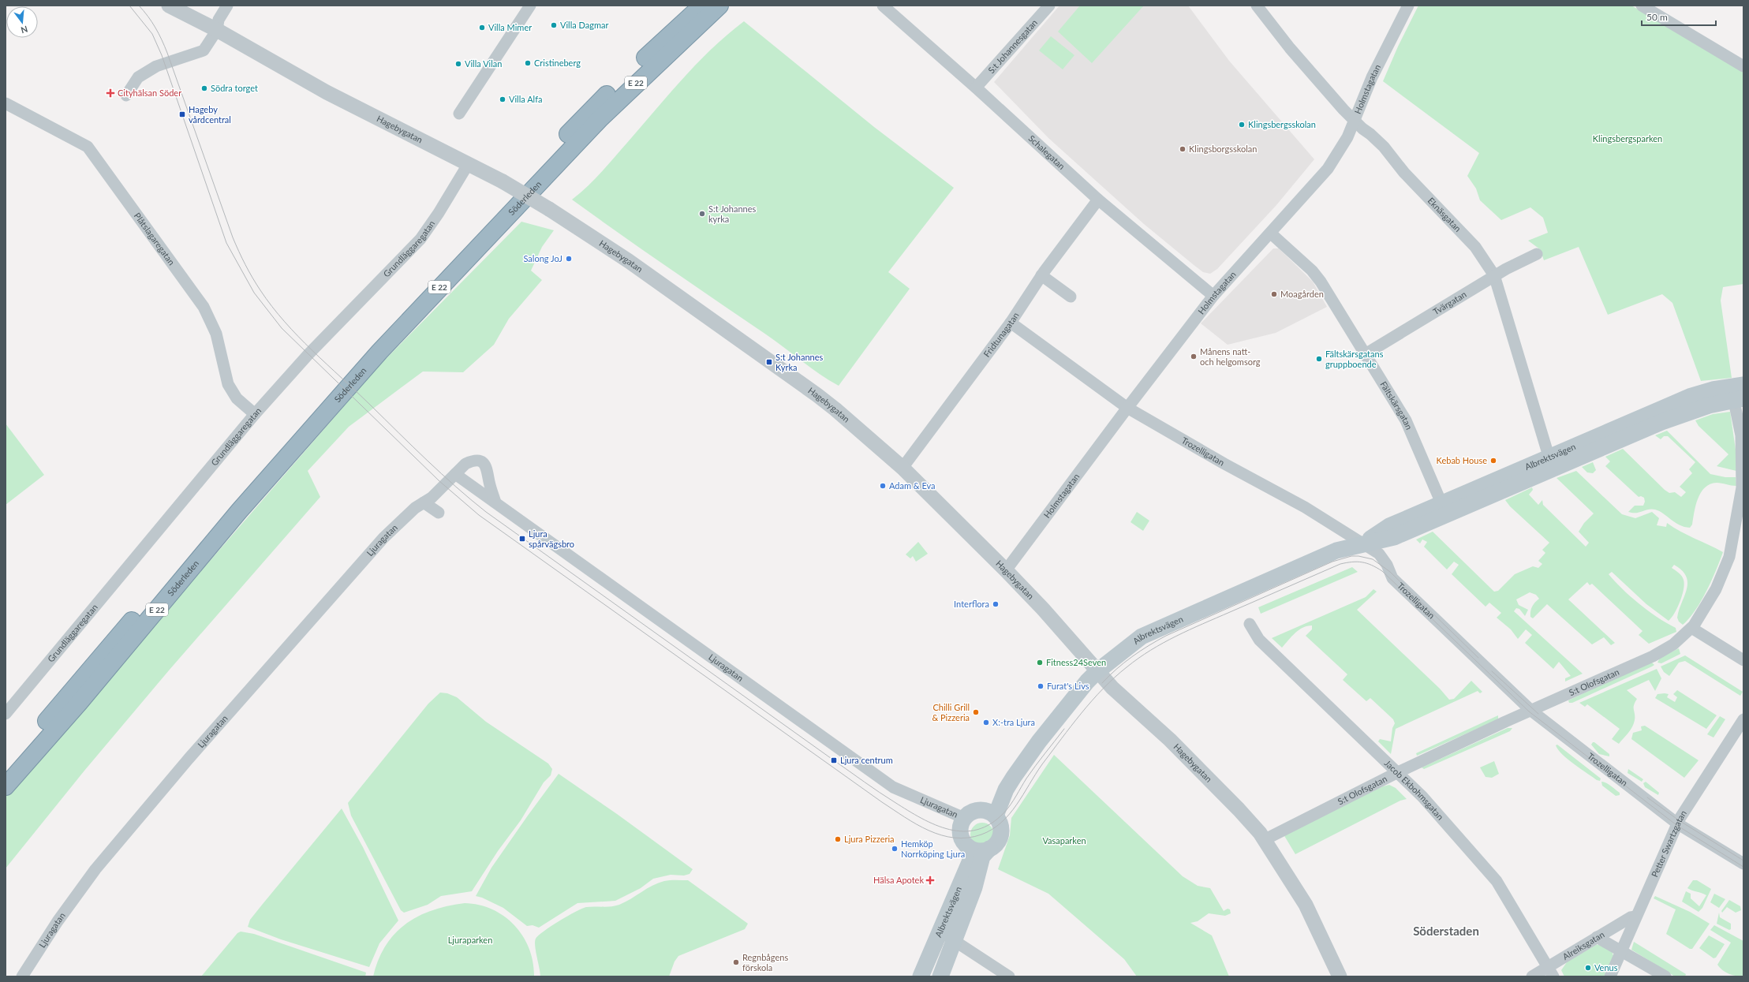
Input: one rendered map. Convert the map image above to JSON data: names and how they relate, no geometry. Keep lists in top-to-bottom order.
{
  "streets": {
    "highway": ["E 22", "Söderleden"],
    "main road": ["Albrektsvägen"],
    "street": [
      "S:t Johannesgatan",
      "Holmstagatan",
      "Hagebygatan",
      "Schalegatan",
      "Eknäsgatan",
      "Plåtslagaregatan",
      "Grundläggaregatan",
      "Tvärgatan",
      "Fridtunagatan",
      "Fältskärsgatan",
      "Trozelligatan",
      "Ljuragatan",
      "S:t Olofsgatan",
      "Jacob Ekbohmsgatan",
      "Petter Swartzgatan",
      "Alreiksgatan"
    ]
  },
  "crossings": [
    ["S:t Johannesgatan", "Schalegatan"],
    ["Holmstagatan", "Hagebygatan"],
    ["Holmstagatan", "Schalegatan"],
    ["Holmstagatan", "Eknäsgatan"],
    ["Holmstagatan", "Fältskärsgatan"],
    ["Holmstagatan", "Trozelligatan"],
    ["Hagebygatan", "Grundläggaregatan"],
    ["Hagebygatan", "Fridtunagatan"],
    ["Hagebygatan", "Albrektsvägen"],
    ["Hagebygatan", "S:t Olofsgatan"],
    ["Schalegatan", "Fridtunagatan"],
    ["Eknäsgatan", "Tvärgatan"],
    ["Eknäsgatan", "Albrektsvägen"],
    ["Plåtslagaregatan", "Grundläggaregatan"],
    ["Tvärgatan", "Fältskärsgatan"],
    ["Fridtunagatan", "Trozelligatan"],
    ["Fältskärsgatan", "Albrektsvägen"],
    ["Trozelligatan", "Albrektsvägen"],
    ["Trozelligatan", "S:t Olofsgatan"],
    ["Trozelligatan", "Petter Swartzgatan"],
    ["Albrektsvägen", "Ljuragatan"],
    ["Albrektsvägen", "S:t Olofsgatan"],
    ["S:t Olofsgatan", "Jacob Ekbohmsgatan"],
    ["Jacob Ekbohmsgatan", "Alreiksgatan"],
    ["Petter Swartzgatan", "Alreiksgatan"]
  ],
  "districts": ["Söderstaden"],
  "parks": ["Klingsbergsparken", "Vasaparken", "Ljuraparken"],
  "places": {
    "other": [
      "Villa Dagmar",
      "Villa Mimer",
      "Cristineberg",
      "Villa Vilan",
      "Södra torget",
      "Villa Alfa",
      "Klingsbergsskolan",
      "Klingsborgsskolan",
      "S:t Johannes kyrka",
      "Salong JoJ",
      "Moagården",
      "Månens natt- och helgomsorg",
      "Fältskärsgatans gruppboende",
      "Kebab House",
      "Adam & Eva",
      "Interflora",
      "Fitness24Seven",
      "Furat's Livs",
      "Chilli Grill & Pizzeria",
      "X:-tra Ljura",
      "Ljura Pizzeria",
      "Hemköp Norrköping Ljura",
      "Regnbågens förskola",
      "Venus"
    ],
    "health": ["Cityhälsan Söder", "Hälsa Apotek"],
    "transit": [
      "Hageby vårdcentral",
      "S:t Johannes Kyrka",
      "Ljura spårvägsbro",
      "Ljura centrum"
    ]
  },
  "scale_bar": "50 m",
  "north": "bottom"
}
